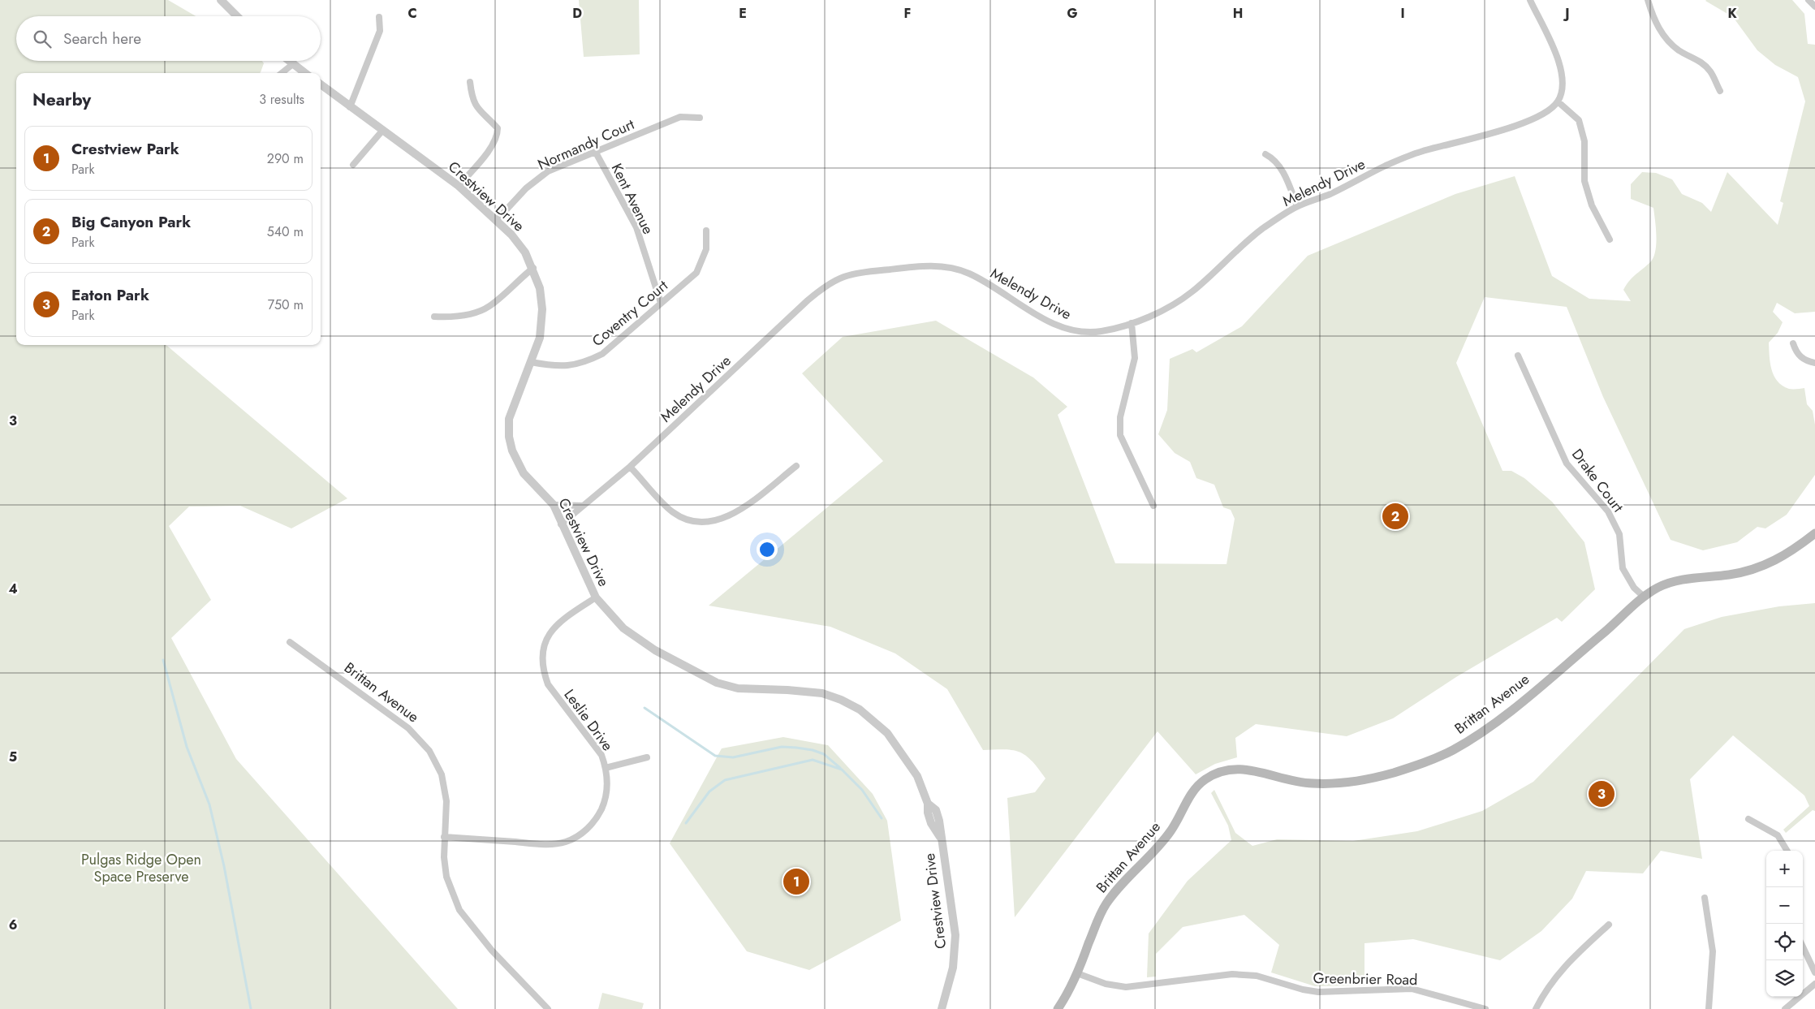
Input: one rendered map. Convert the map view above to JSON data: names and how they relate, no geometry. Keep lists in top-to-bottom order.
{
  "streets": {
    "main road": ["Brittan Avenue"],
    "street": [
      "Normandy Court",
      "Melendy Drive",
      "Crestview Drive",
      "Kent Avenue",
      "Coventry Court",
      "Drake Court",
      "Leslie Drive",
      "Greenbrier Road"
    ]
  },
  "crossings": [
    ["Normandy Court", "Crestview Drive"],
    ["Normandy Court", "Kent Avenue"],
    ["Melendy Drive", "Crestview Drive"],
    ["Crestview Drive", "Coventry Court"],
    ["Crestview Drive", "Leslie Drive"],
    ["Kent Avenue", "Coventry Court"],
    ["Drake Court", "Brittan Avenue"],
    ["Brittan Avenue", "Leslie Drive"],
    ["Brittan Avenue", "Greenbrier Road"]
  ],
  "parks": ["Pulgas Ridge Open Space Preserve"],
  "page": {
    "search": "Search here",
    "heading": ["Nearby", "3 results"],
    "list": [
      {
        "mark": "1",
        "name": "Crestview Park",
        "note": "Park",
        "value": "290 m"
      },
      {
        "mark": "2",
        "name": "Big Canyon Park",
        "note": "Park",
        "value": "540 m"
      },
      {
        "mark": "3",
        "name": "Eaton Park",
        "note": "Park",
        "value": "750 m"
      }
    ],
    "pins": ["2", "3", "1"],
    "map_buttons": ["+", "−"]
  },
  "grid": {
    "columns": [
      "C",
      "D",
      "E",
      "F",
      "G",
      "H",
      "I",
      "J",
      "K"
    ],
    "rows": [
      "3",
      "4",
      "5",
      "6"
    ]
  }
}
